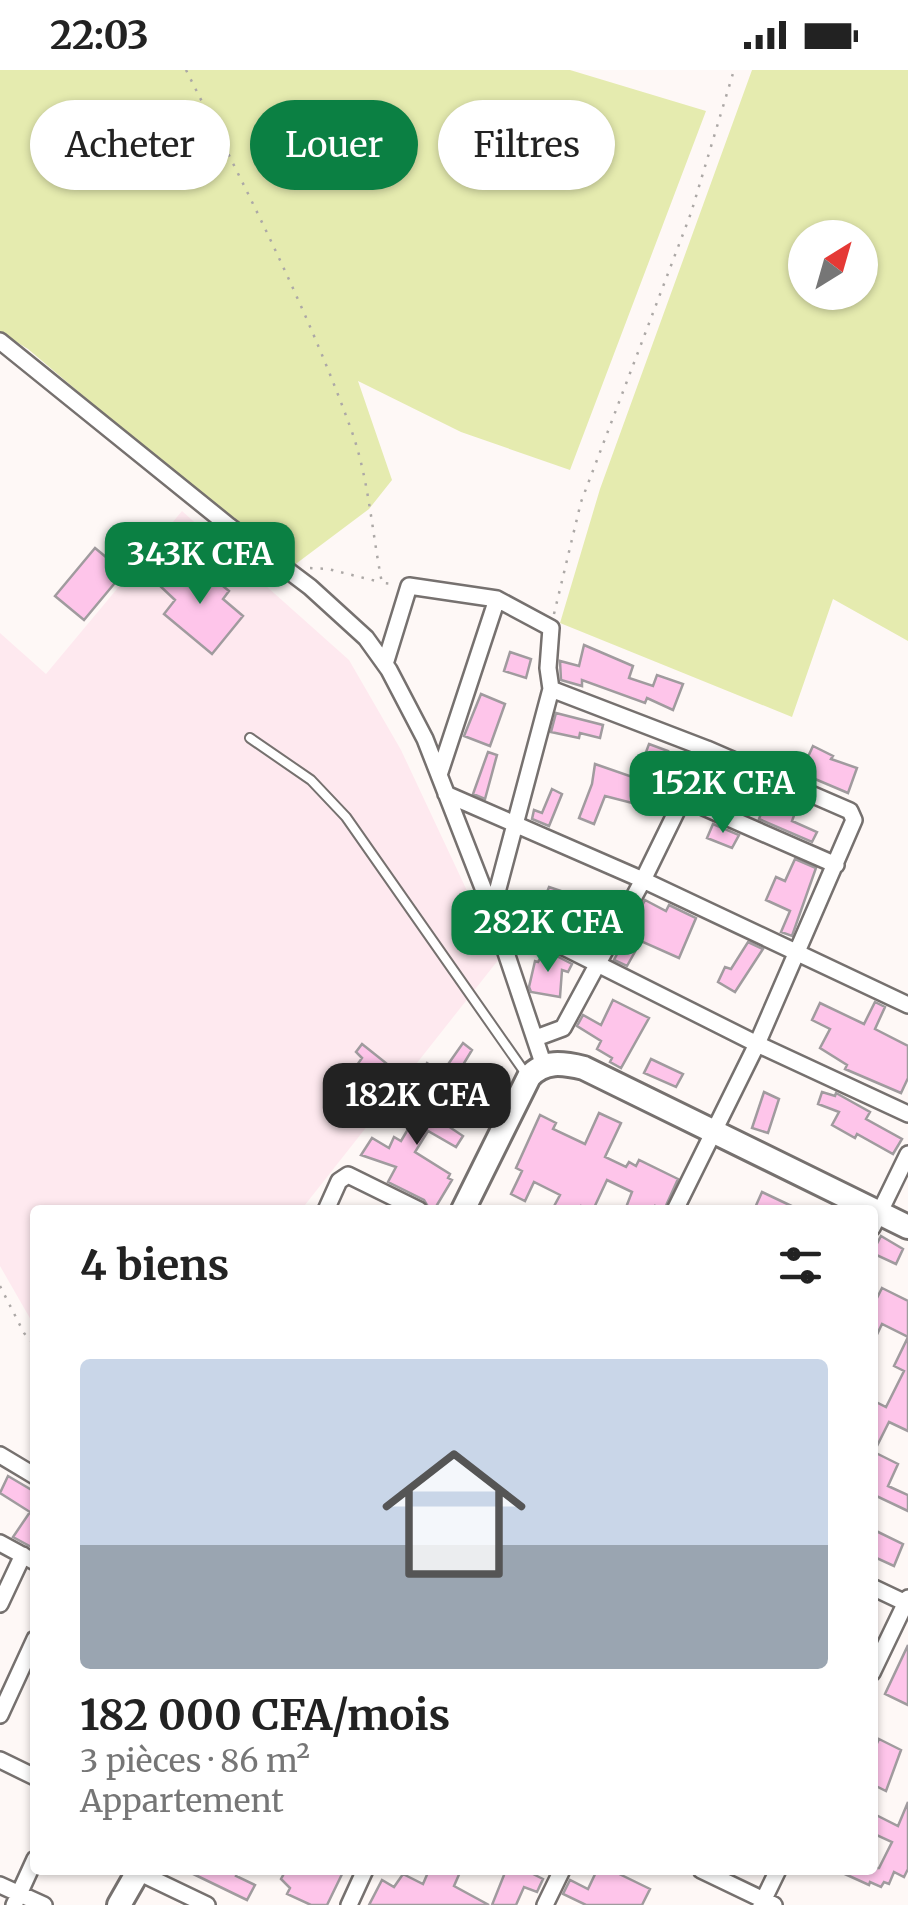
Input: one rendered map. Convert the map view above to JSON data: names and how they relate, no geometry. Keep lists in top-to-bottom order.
{
  "north": "top right",
  "page": {
    "status": "22:03",
    "chip": ["Acheter", "Louer", "Filtres"],
    "price": [
      "343K CFA",
      "152K CFA",
      "282K CFA",
      "182K CFA"
    ],
    "heading": "4 biens",
    "list": [
      {
        "name": "182 000 CFA/mois",
        "note": "3 pièces · 86 m² · Appartement"
      }
    ]
  }
}
